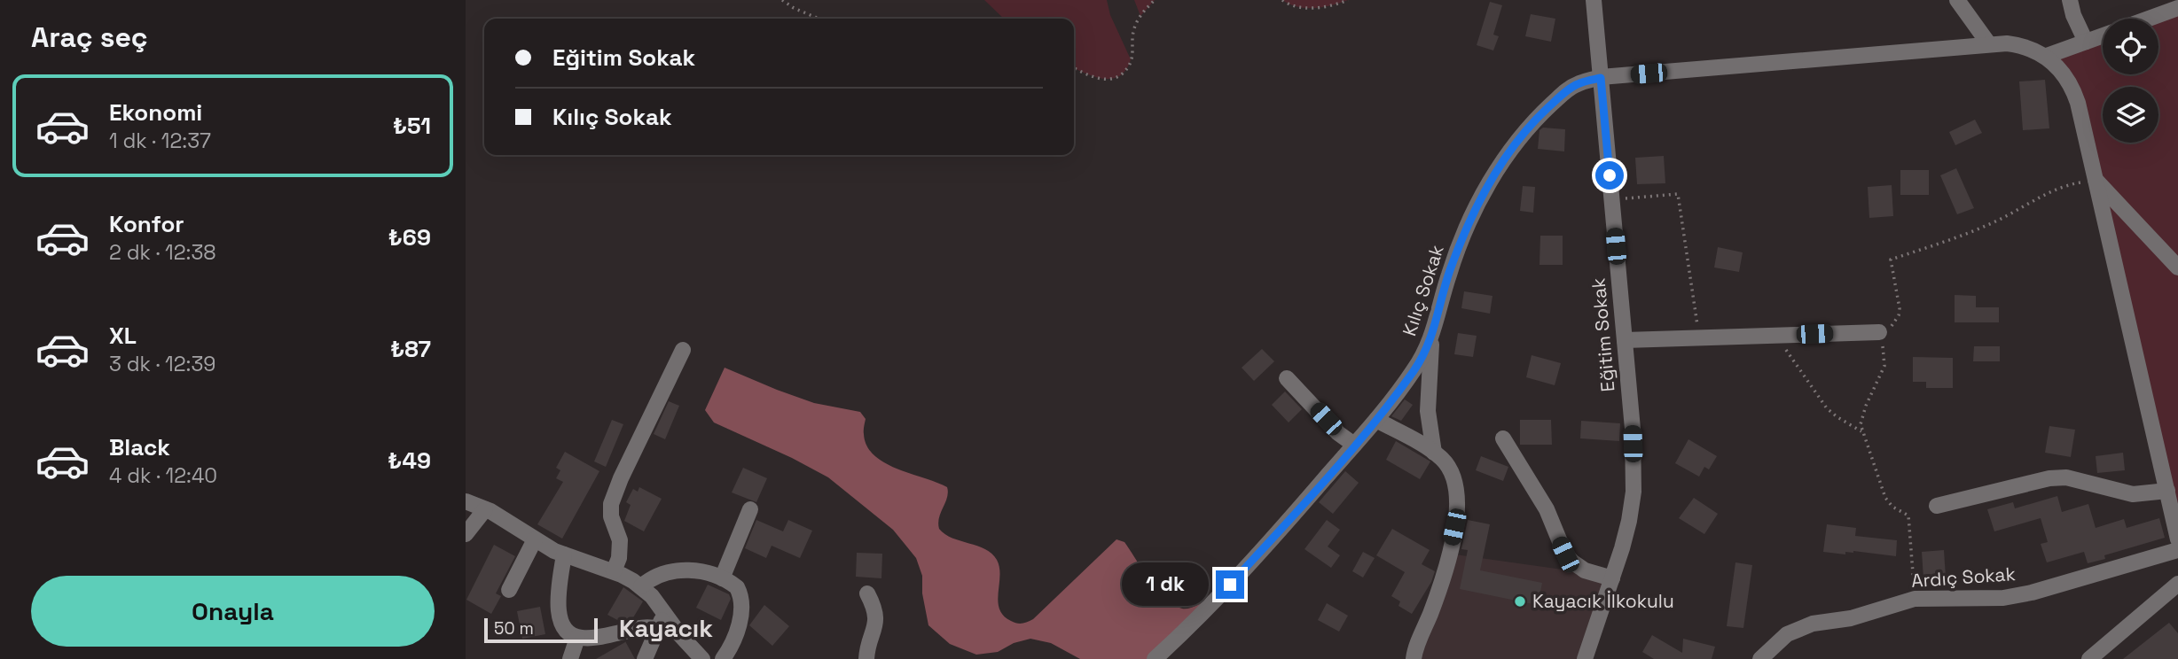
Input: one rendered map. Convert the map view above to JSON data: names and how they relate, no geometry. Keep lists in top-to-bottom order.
{
  "streets": {
    "street": ["Kılıç Sokak", "Eğitim Sokak", "Ardıç Sokak"]
  },
  "crossings": [
    ["Kılıç Sokak", "Eğitim Sokak"]
  ],
  "districts": ["Kayacık"],
  "places": ["Kayacık İlkokulu"],
  "scale_bar": "50 m",
  "page": {
    "heading": "Araç seç",
    "banner": ["Eğitim Sokak", "Kılıç Sokak"],
    "list": [
      {
        "name": "Ekonomi",
        "note": "1 dk · 12:37",
        "value": "₺51"
      },
      {
        "name": "Konfor",
        "note": "2 dk · 12:38",
        "value": "₺69"
      },
      {
        "name": "XL",
        "note": "3 dk · 12:39",
        "value": "₺87"
      },
      {
        "name": "Black",
        "note": "4 dk · 12:40",
        "value": "₺49"
      }
    ],
    "bubble": "1 dk",
    "buttons": "Onayla",
    "scale": "50 m"
  }
}
